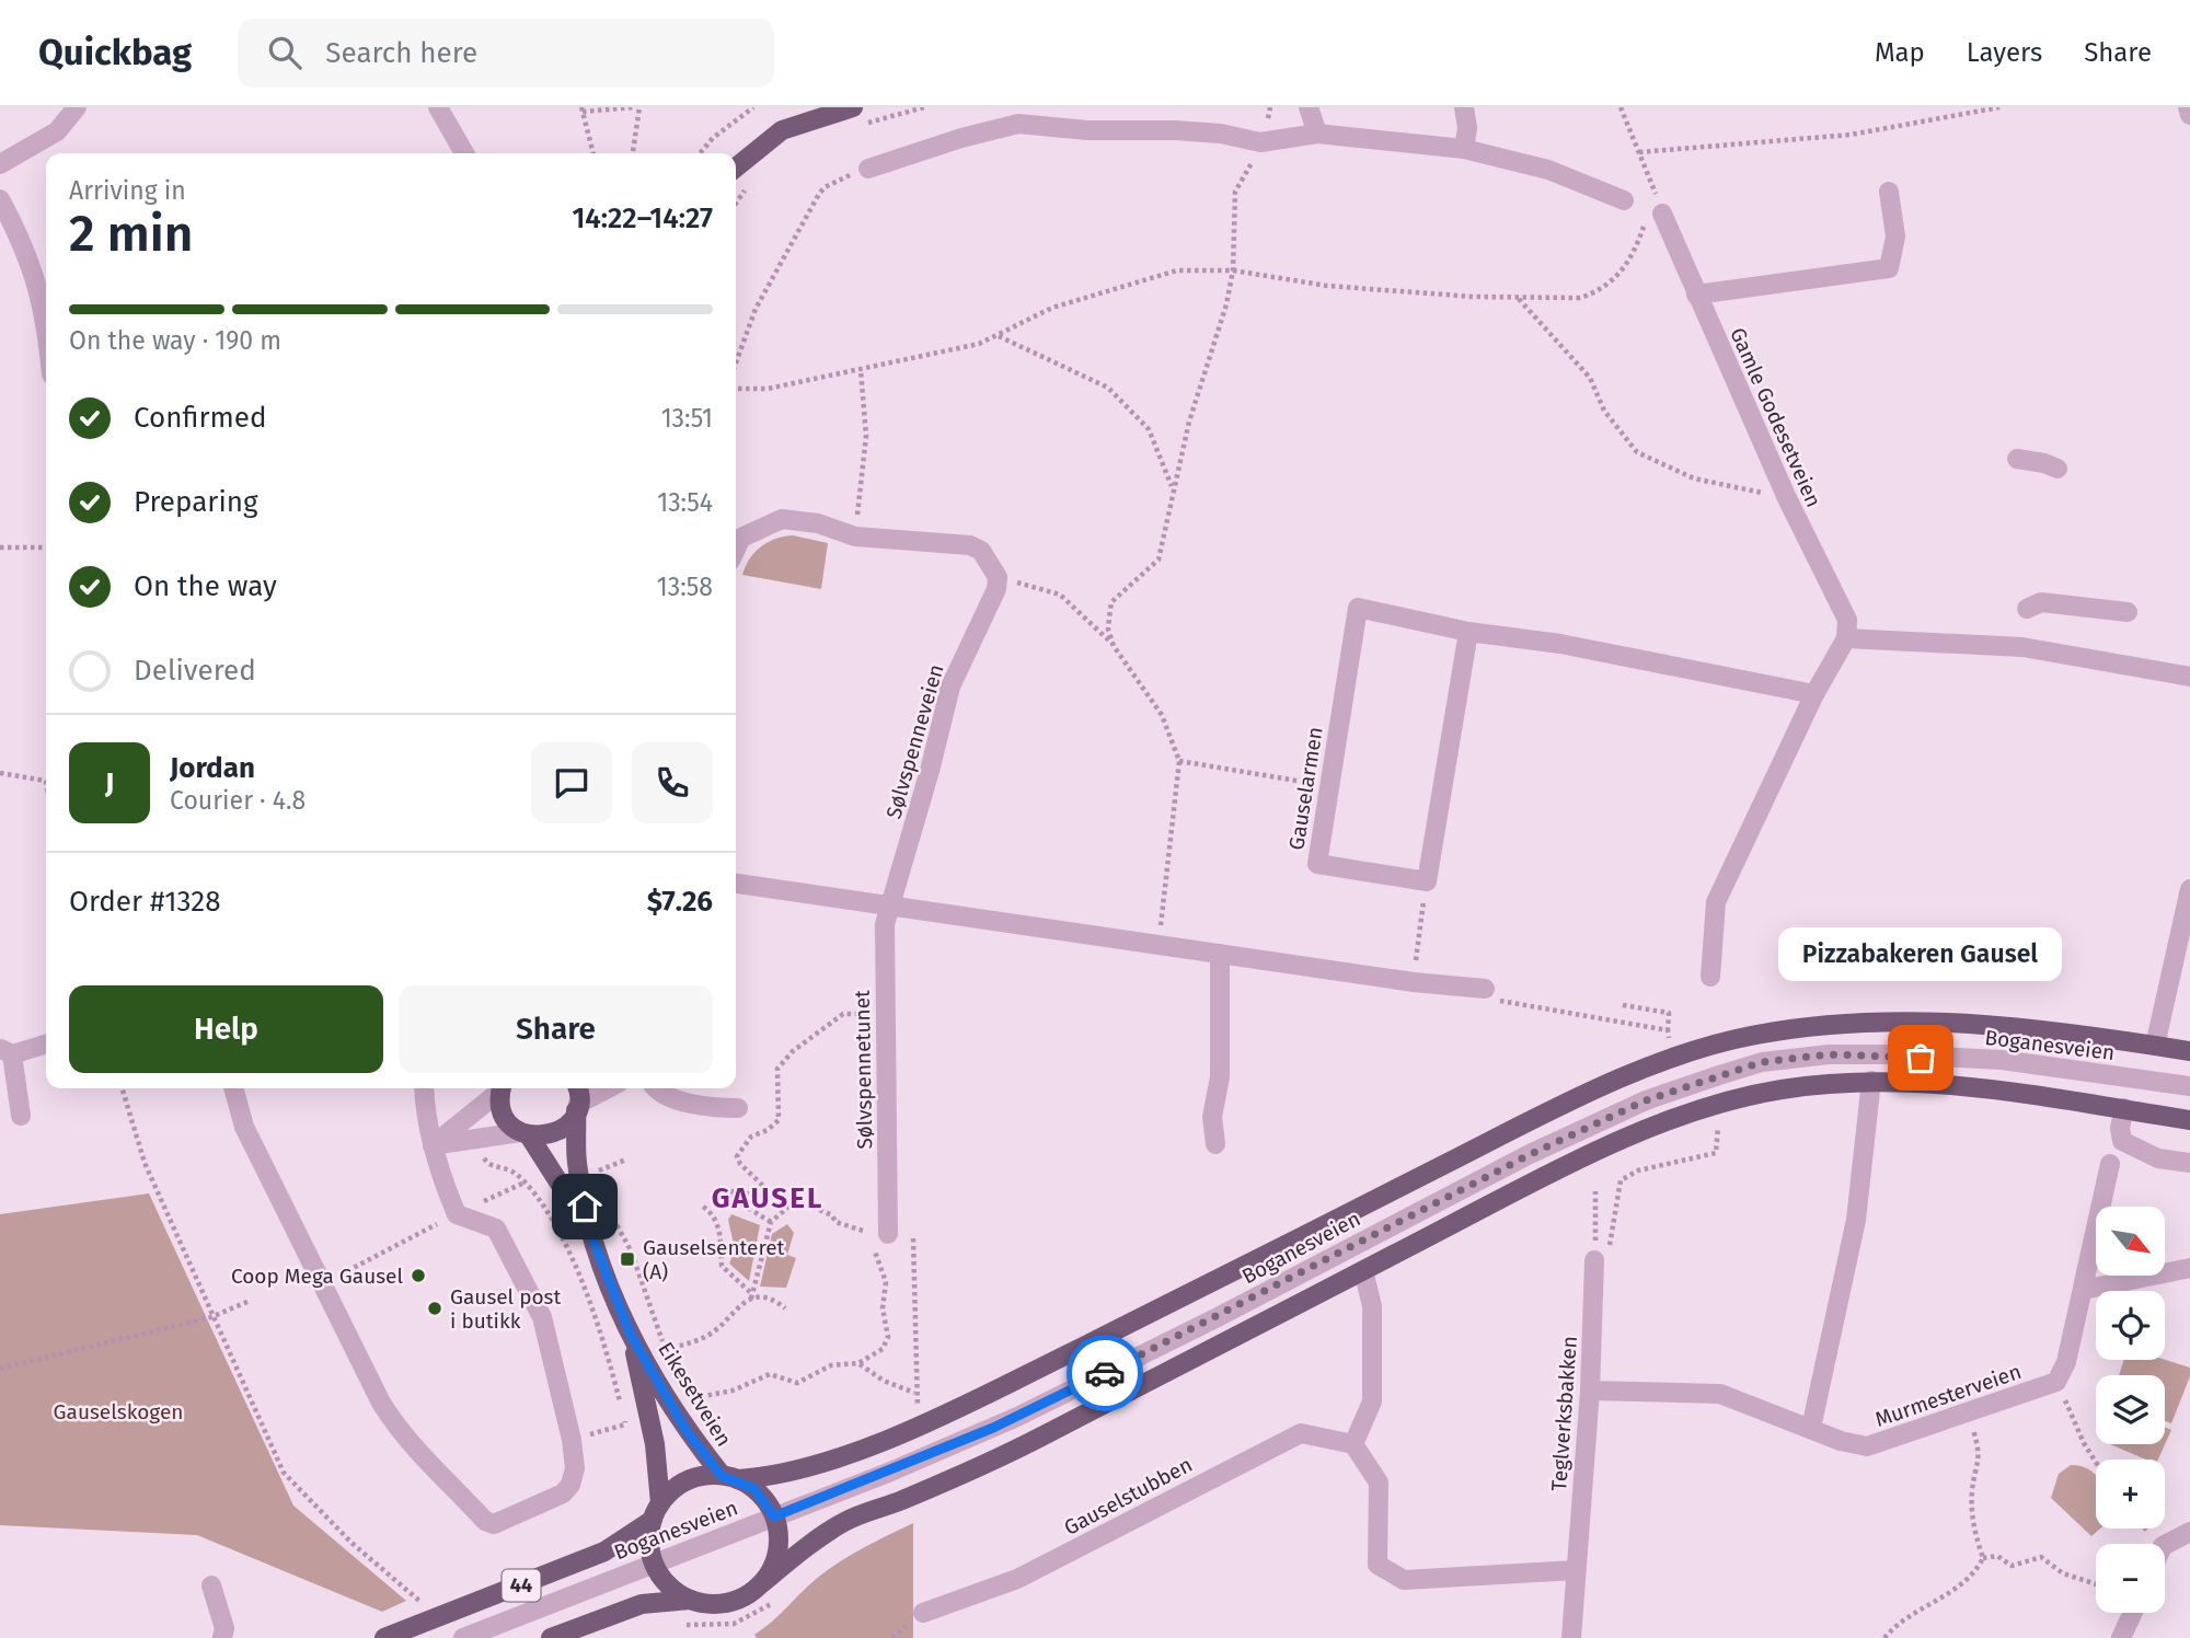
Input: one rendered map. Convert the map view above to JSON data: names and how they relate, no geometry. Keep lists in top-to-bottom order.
{
  "streets": {
    "main road": ["Boganesveien", "Eikesetveien", "44"],
    "street": [
      "Gamle Godesetveien",
      "Sølvspenneveien",
      "Gauselarmen",
      "Sølvspennetunet",
      "Murmesterveien",
      "Teglverksbakken",
      "Gauselstubben"
    ]
  },
  "crossings": [
    ["Sølvspenneveien", "Sølvspennetunet"],
    ["Boganesveien", "Eikesetveien"],
    ["Boganesveien", "44"],
    ["Eikesetveien", "44"],
    ["Murmesterveien", "Teglverksbakken"]
  ],
  "districts": ["GAUSEL"],
  "parks": ["Gauselskogen"],
  "places": {
    "other": ["Pizzabakeren Gausel", "Coop Mega Gausel", "Gausel post i butikk"],
    "transit": ["Gauselsenteret (A)"]
  },
  "north": "bottom right",
  "page": {
    "header": "Quickbag",
    "search": "Search here",
    "nav": ["Map", "Layers", "Share"],
    "heading": ["2 min", "Arriving in", "14:22–14:27"],
    "panel": [
      "Jordan",
      "Courier · 4.8",
      "Order #1328",
      "$7.26"
    ],
    "bar": "On the way · 190 m",
    "list": [
      ["Confirmed", "13:51"],
      ["Preparing", "13:54"],
      ["On the way", "13:58"],
      "Delivered"
    ],
    "round": "J",
    "bubble": "Pizzabakeren Gausel",
    "buttons": ["Help", "Share"],
    "map_buttons": ["+", "−"]
  }
}
